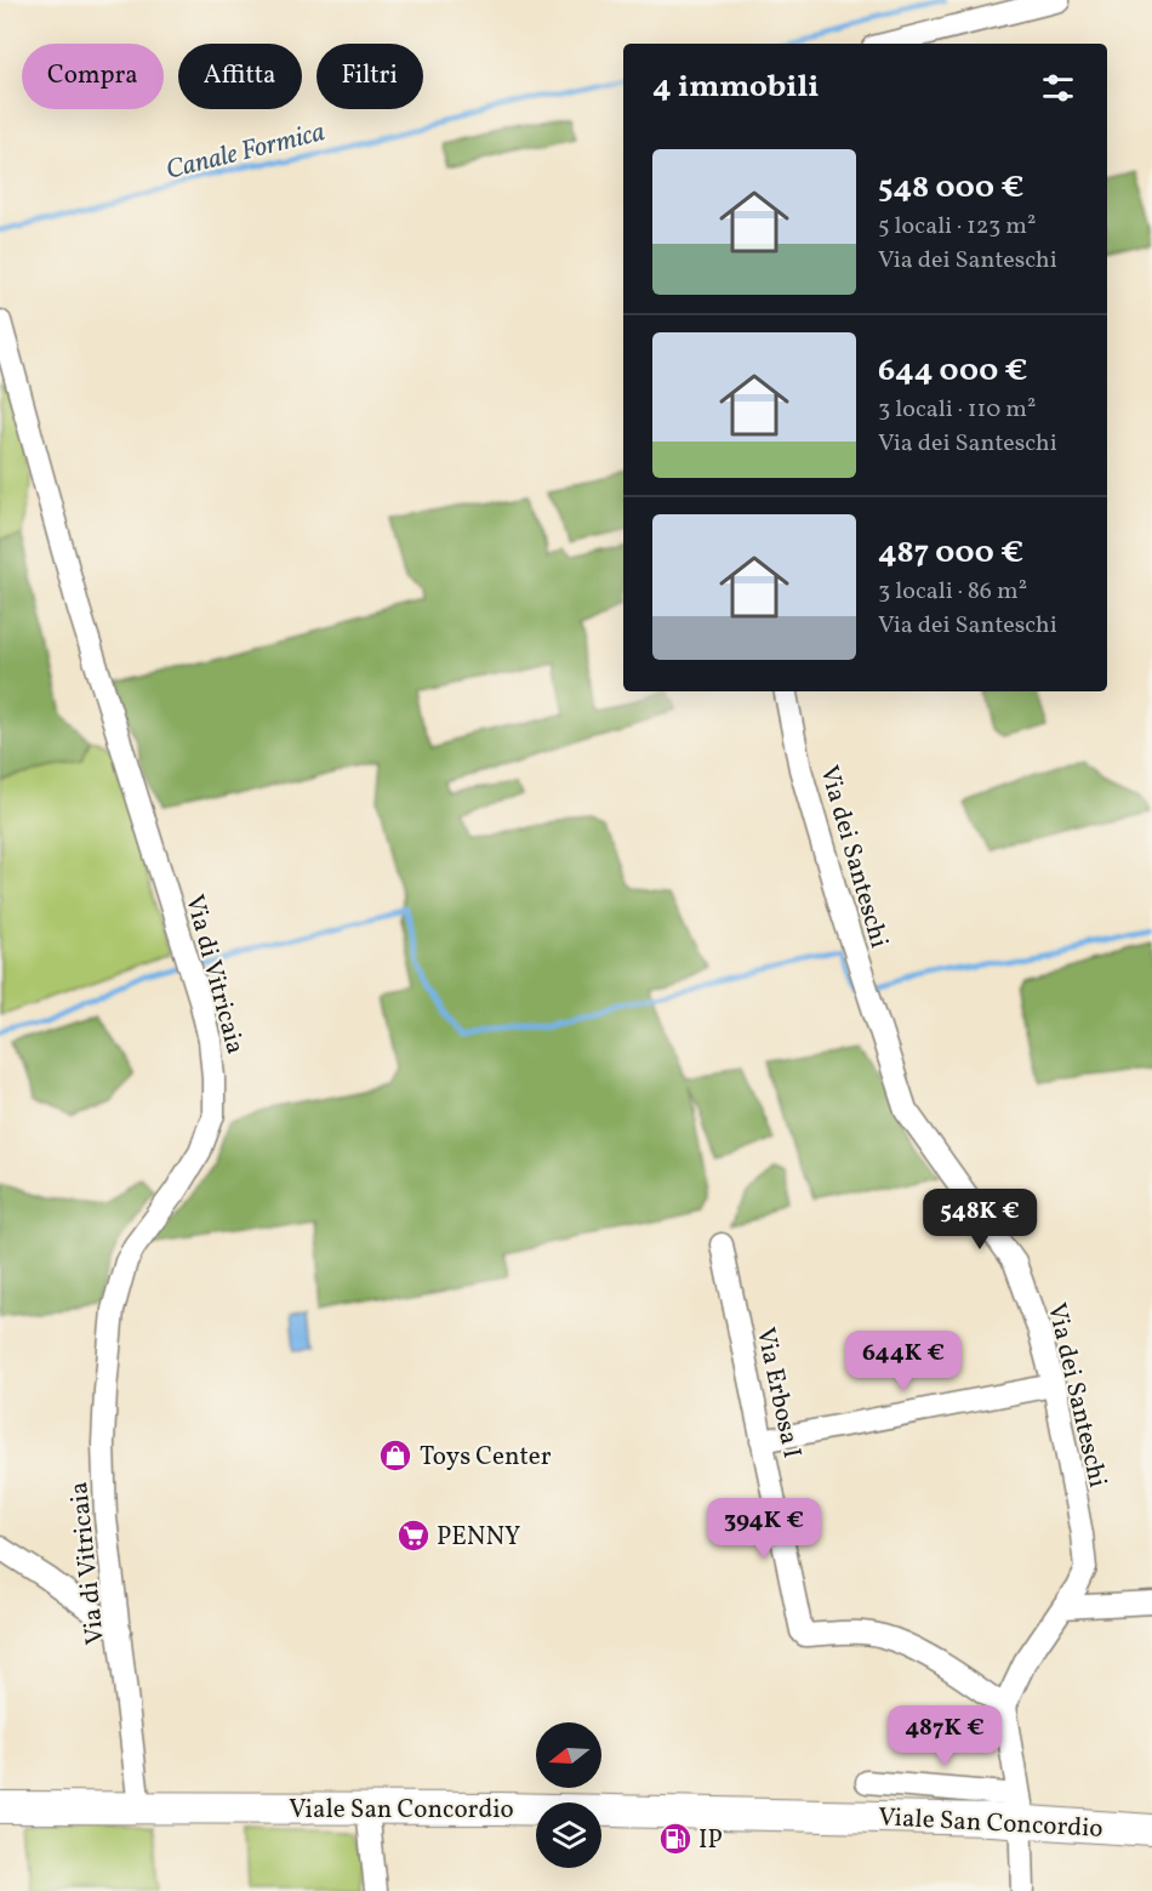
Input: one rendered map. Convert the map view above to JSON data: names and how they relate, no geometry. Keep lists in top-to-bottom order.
{
  "streets": {
    "main road": ["Viale San Concordio"],
    "street": ["Via dei Santeschi", "Via di Vitricaia", "Via Erbosa I"]
  },
  "crossings": [
    ["Via dei Santeschi", "Via Erbosa I"],
    ["Via di Vitricaia", "Viale San Concordio"]
  ],
  "water": ["Canale Formica"],
  "places": {
    "shop": ["Toys Center"],
    "supermarket": ["PENNY"],
    "fuel station": ["IP"]
  },
  "north": "left",
  "page": {
    "chip": ["Compra", "Affitta", "Filtri"],
    "heading": "4 immobili",
    "list": [
      {
        "name": "548 000 €",
        "note": "5 locali · 123 m² · Via dei Santeschi"
      },
      {
        "name": "644 000 €",
        "note": "3 locali · 110 m² · Via dei Santeschi"
      },
      {
        "name": "487 000 €",
        "note": "3 locali · 86 m² · Via dei Santeschi"
      }
    ],
    "price": [
      "548K €",
      "644K €",
      "394K €",
      "487K €"
    ]
  }
}
